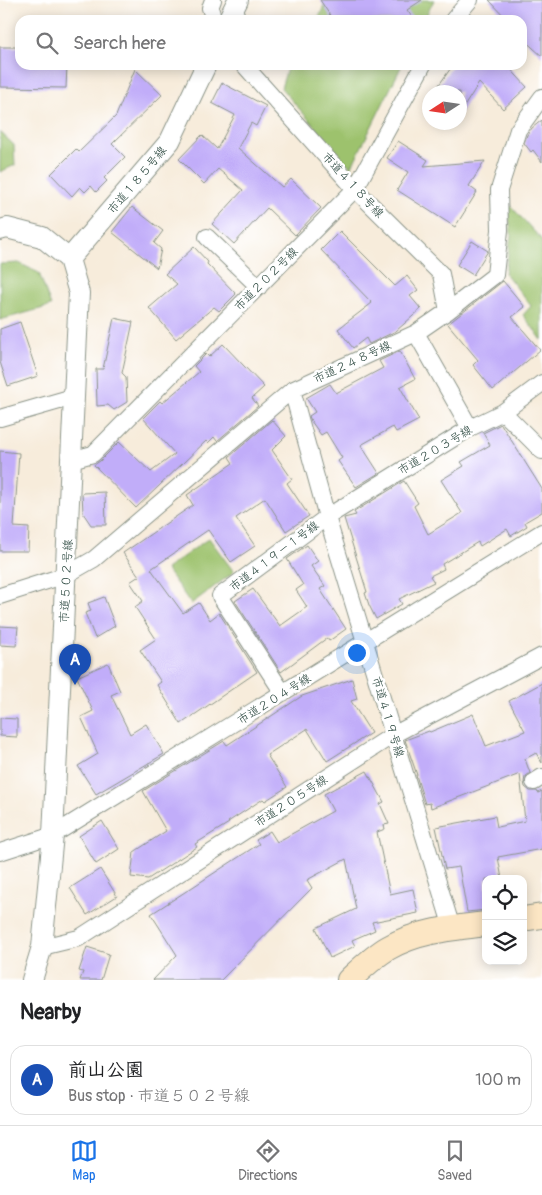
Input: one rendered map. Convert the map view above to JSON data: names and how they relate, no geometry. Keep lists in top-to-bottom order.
{
  "streets": {
    "street": [
      "市道１８５号線",
      "市道４１８号線",
      "市道２０２号線",
      "市道２４８号線",
      "市道２０３号線",
      "市道４１９－１号線",
      "市道５０２号線",
      "市道２０４号線",
      "市道４１９号線",
      "市道２０５号線"
    ]
  },
  "crossings": [
    ["市道１８５号線", "市道５０２号線"],
    ["市道４１８号線", "市道２０２号線"],
    ["市道４１８号線", "市道２４８号線"],
    ["市道２０２号線", "市道５０２号線"],
    ["市道２４８号線", "市道５０２号線"],
    ["市道２４８号線", "市道４１９号線"],
    ["市道２０３号線", "市道４１９－１号線"],
    ["市道２０３号線", "市道４１９号線"],
    ["市道４１９－１号線", "市道２０４号線"],
    ["市道４１９－１号線", "市道４１９号線"],
    ["市道５０２号線", "市道２０４号線"],
    ["市道５０２号線", "市道２０５号線"],
    ["市道２０４号線", "市道４１９号線"],
    ["市道４１９号線", "市道２０５号線"]
  ],
  "north": "left",
  "page": {
    "search": "Search here",
    "pins": "A",
    "heading": "Nearby",
    "list": [
      {
        "mark": "A",
        "name": "前山公園",
        "note": "Bus stop · 市道５０２号線",
        "value": "100 m"
      }
    ],
    "nav": ["Map", "Directions", "Saved"]
  }
}
